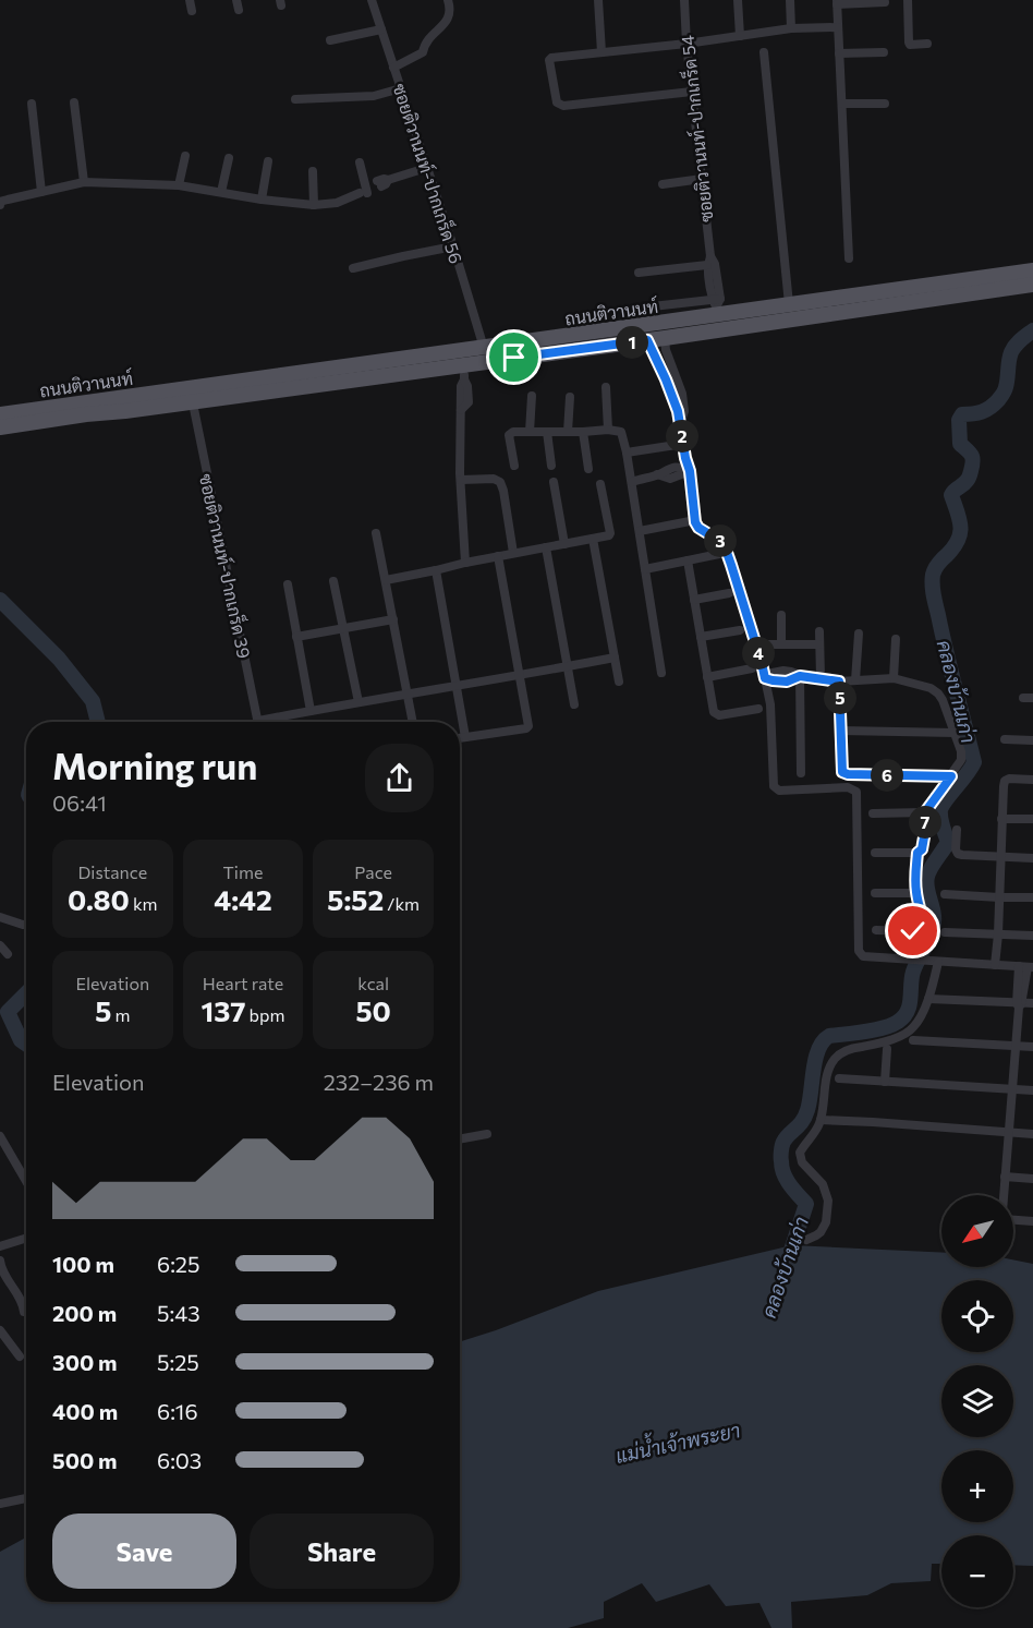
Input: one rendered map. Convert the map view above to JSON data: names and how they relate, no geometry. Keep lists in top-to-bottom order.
{
  "streets": {
    "main road": ["ถนนติวานนท์"],
    "street": ["ซอยติวานนท์-ปากเกร็ด 54", "ซอยติวานนท์-ปากเกร็ด 56", "ซอยติวานนท์-ปากเกร็ด 39"]
  },
  "crossings": [
    ["ซอยติวานนท์-ปากเกร็ด 54", "ถนนติวานนท์"],
    ["ซอยติวานนท์-ปากเกร็ด 56", "ถนนติวานนท์"],
    ["ถนนติวานนท์", "ซอยติวานนท์-ปากเกร็ด 39"]
  ],
  "water": ["คลองบ้านเก่า", "แม่น้ำเจ้าพระยา"],
  "north": "bottom left",
  "page": {
    "pins": [
      "1",
      "2",
      "3",
      "4",
      "5",
      "6",
      "7"
    ],
    "heading": ["Morning run", "06:41"],
    "stats": [
      ["Distance", "0.80 km"],
      ["Time", "4:42"],
      ["Pace", "5:52 /km"],
      ["Elevation", "5 m"],
      ["Heart rate", "137 bpm"],
      ["kcal", "50"]
    ],
    "chart": ["Elevation", "232–236 m"],
    "map_buttons": ["+", "−"],
    "list": [
      {
        "name": "100 m",
        "note": "6:25"
      },
      {
        "name": "200 m",
        "note": "5:43"
      },
      {
        "name": "300 m",
        "note": "5:25"
      },
      {
        "name": "400 m",
        "note": "6:16"
      },
      {
        "name": "500 m",
        "note": "6:03"
      }
    ],
    "buttons": ["Save", "Share"]
  }
}
